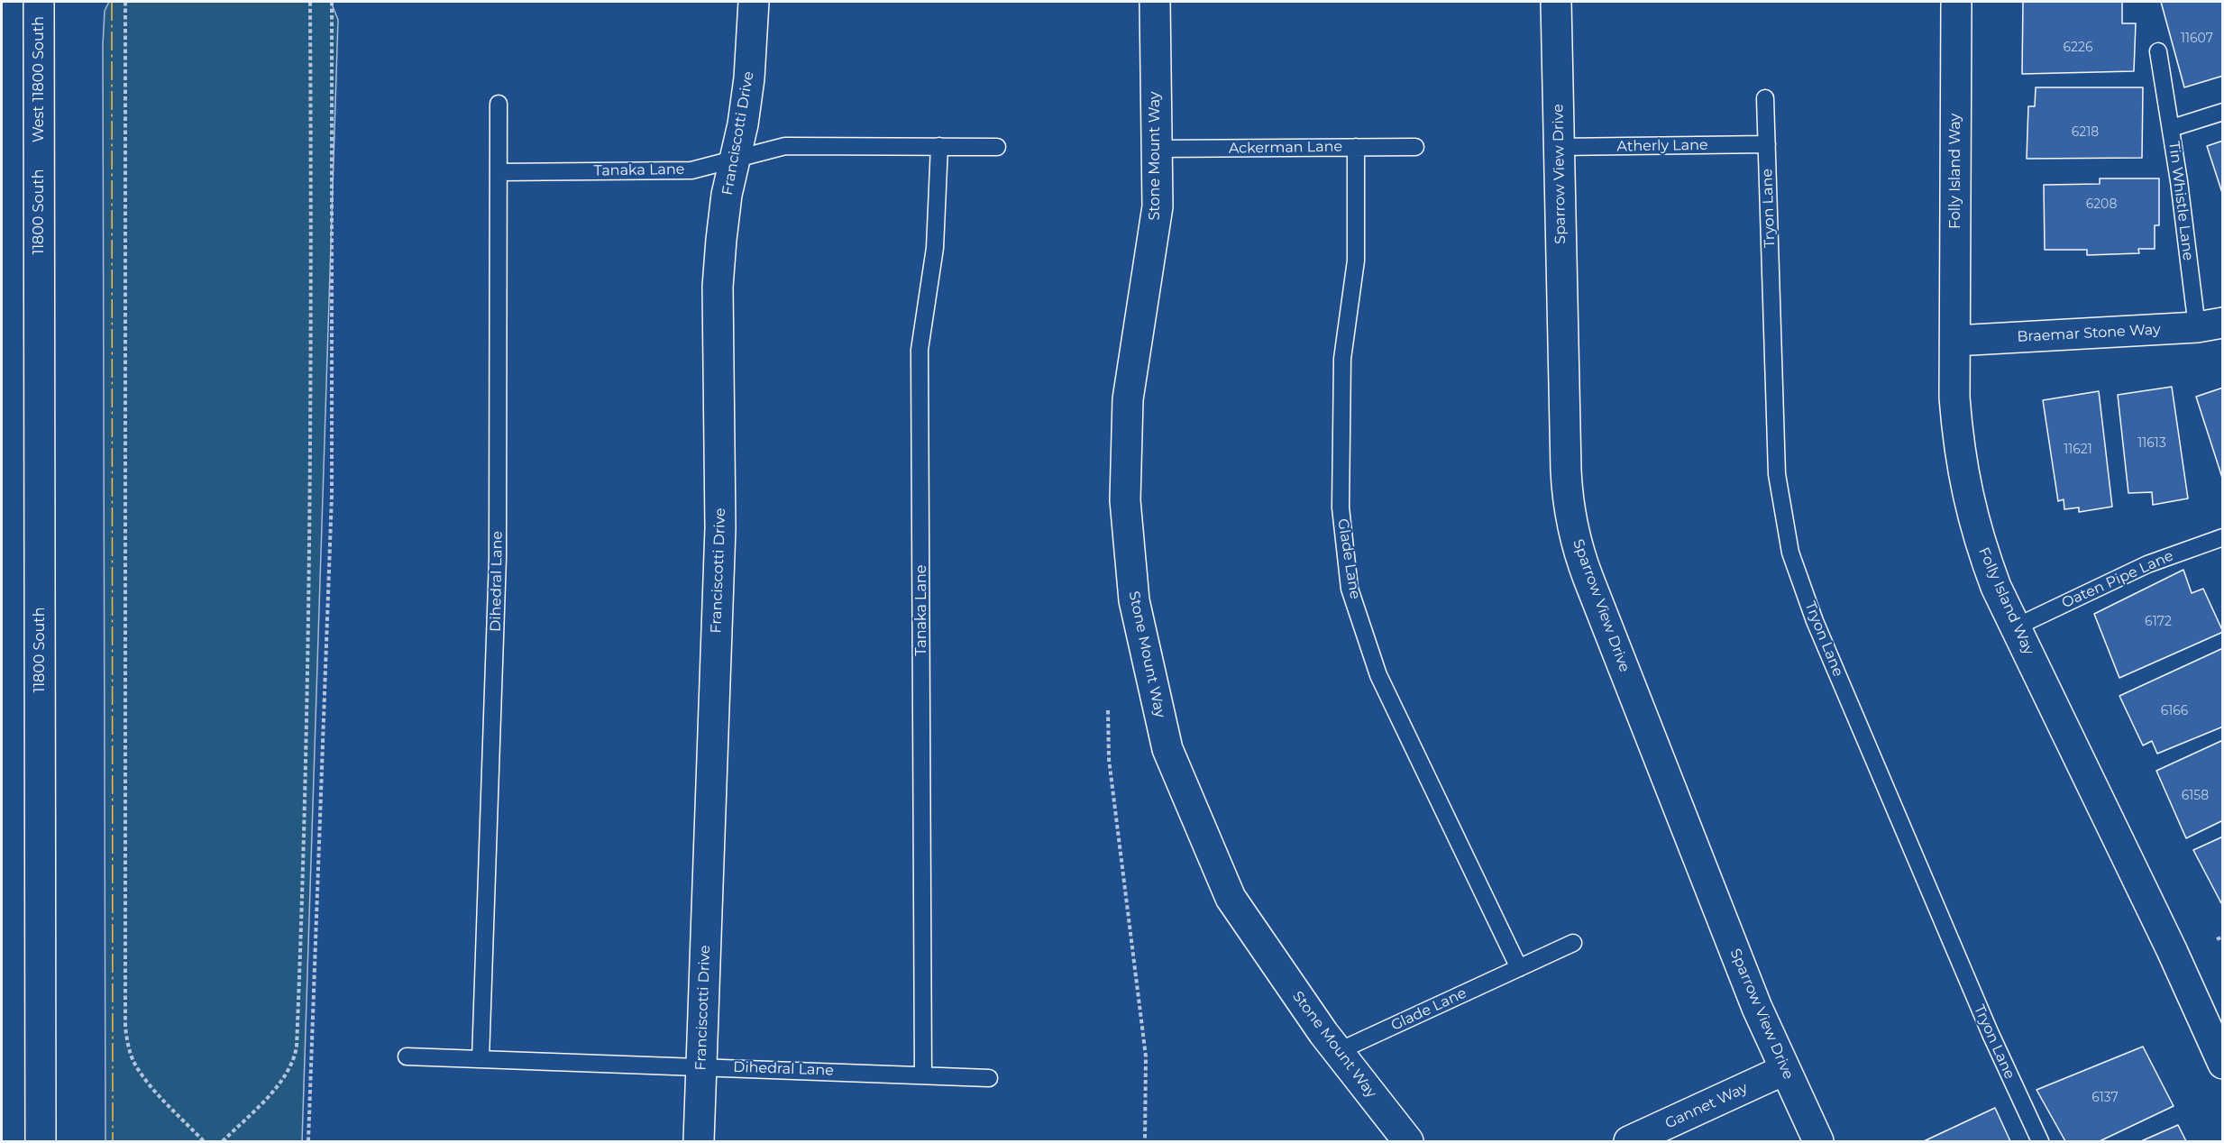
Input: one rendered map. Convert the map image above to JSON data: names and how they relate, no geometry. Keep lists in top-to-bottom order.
{
  "streets": {
    "street": [
      "West 11800 South",
      "Franciscotti Drive",
      "Stone Mount Way",
      "Folly Island Way",
      "Sparrow View Drive",
      "11800 South",
      "Braemar Stone Way",
      "Gannet Way"
    ],
    "lane": [
      "Atherly Lane",
      "Ackerman Lane",
      "Tanaka Lane",
      "Tin Whistle Lane",
      "Tryon Lane",
      "Glade Lane",
      "Oaten Pipe Lane",
      "Dihedral Lane"
    ]
  },
  "crossings": [
    ["West 11800 South", "11800 South"],
    ["Franciscotti Drive", "Tanaka Lane"],
    ["Franciscotti Drive", "Dihedral Lane"],
    ["Atherly Lane", "Sparrow View Drive"],
    ["Atherly Lane", "Tryon Lane"],
    ["Ackerman Lane", "Stone Mount Way"],
    ["Ackerman Lane", "Glade Lane"],
    ["Stone Mount Way", "Glade Lane"],
    ["Tanaka Lane", "Dihedral Lane"],
    ["Folly Island Way", "Braemar Stone Way"],
    ["Folly Island Way", "Oaten Pipe Lane"],
    ["Sparrow View Drive", "Gannet Way"],
    ["Tin Whistle Lane", "Braemar Stone Way"]
  ],
  "house_numbers": [
    "11607",
    "6226",
    "6218",
    "6208",
    "11613",
    "11621",
    "6172",
    "6166",
    "6158",
    "6137"
  ]
}
